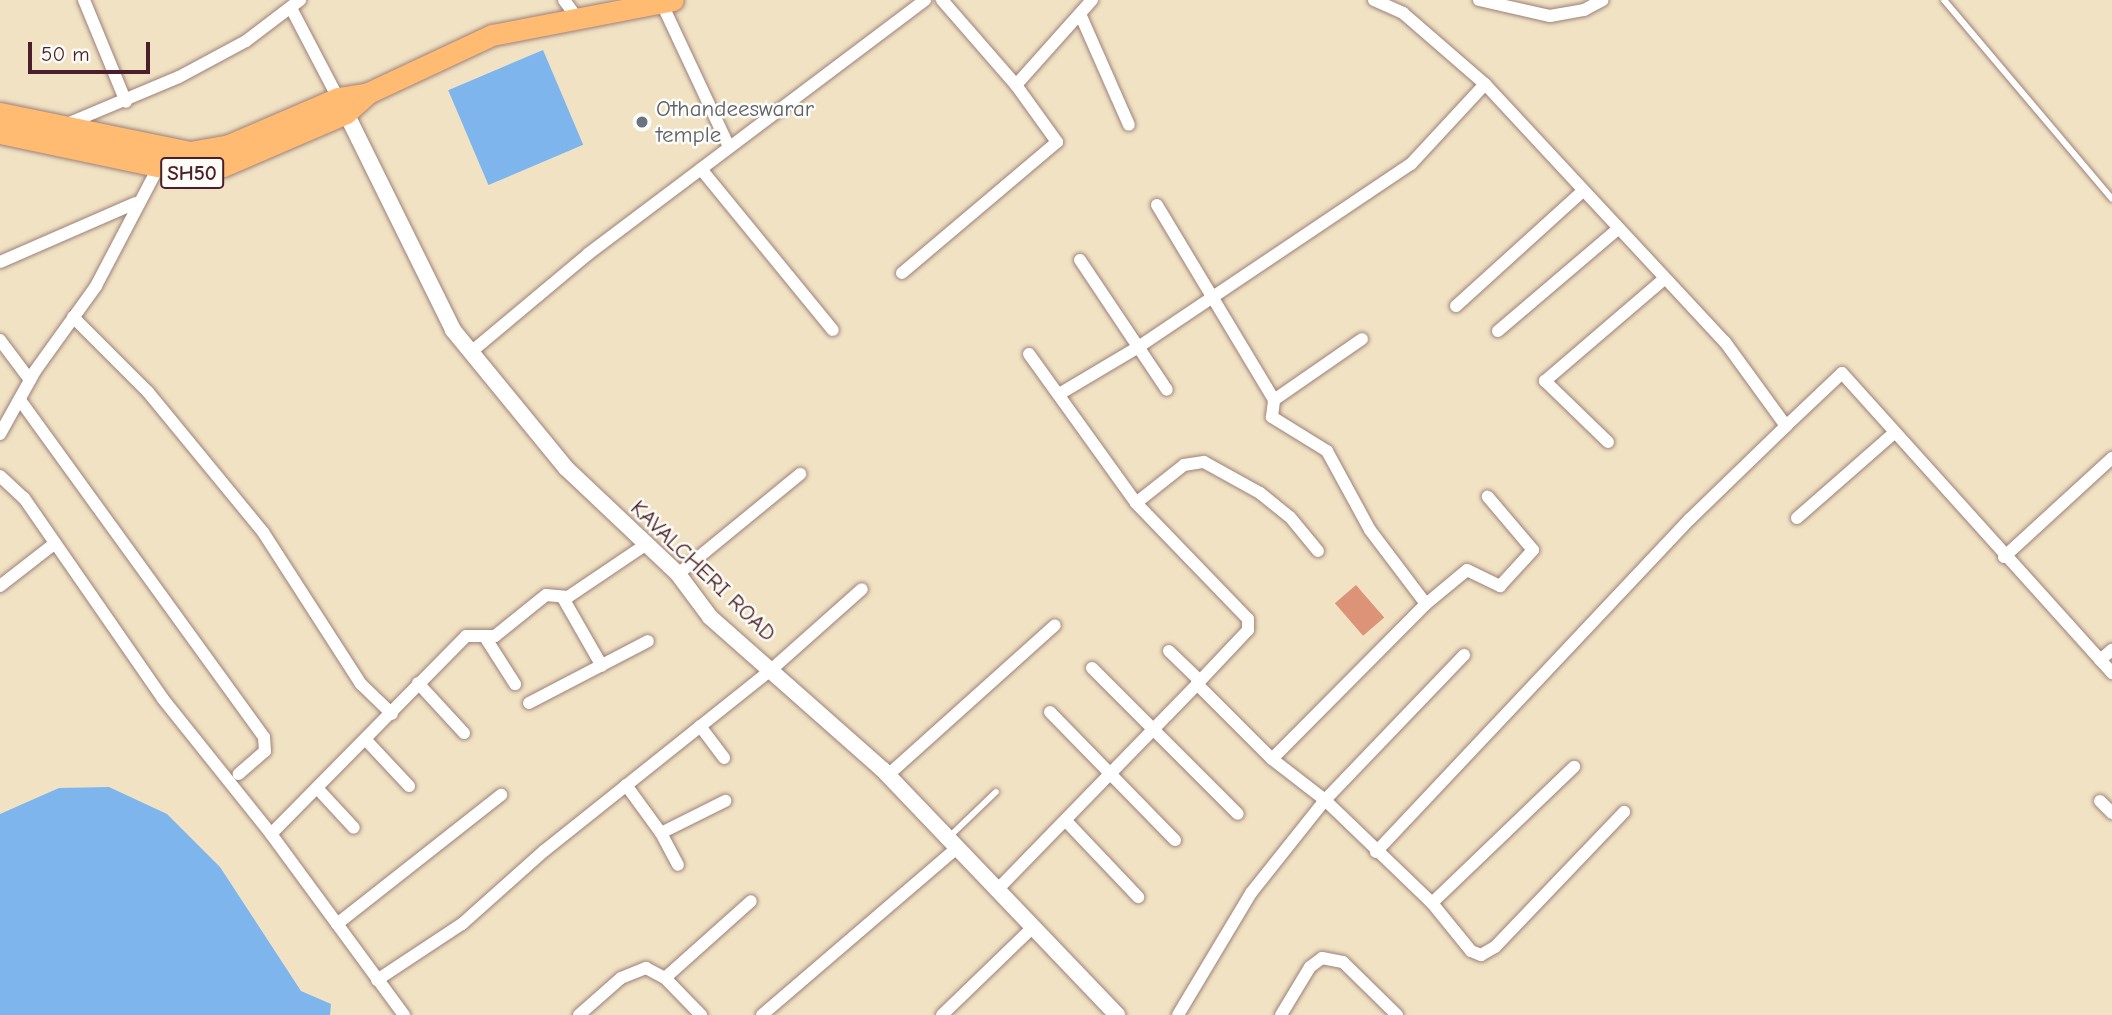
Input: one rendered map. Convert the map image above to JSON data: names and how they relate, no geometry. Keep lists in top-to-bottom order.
{
  "streets": {
    "main road": ["SH50"],
    "street": ["KAVALCHERI ROAD"]
  },
  "crossings": [
    ["SH50", "KAVALCHERI ROAD"]
  ],
  "places": ["Othandeeswarar temple"],
  "scale_bar": "50 m"
}
